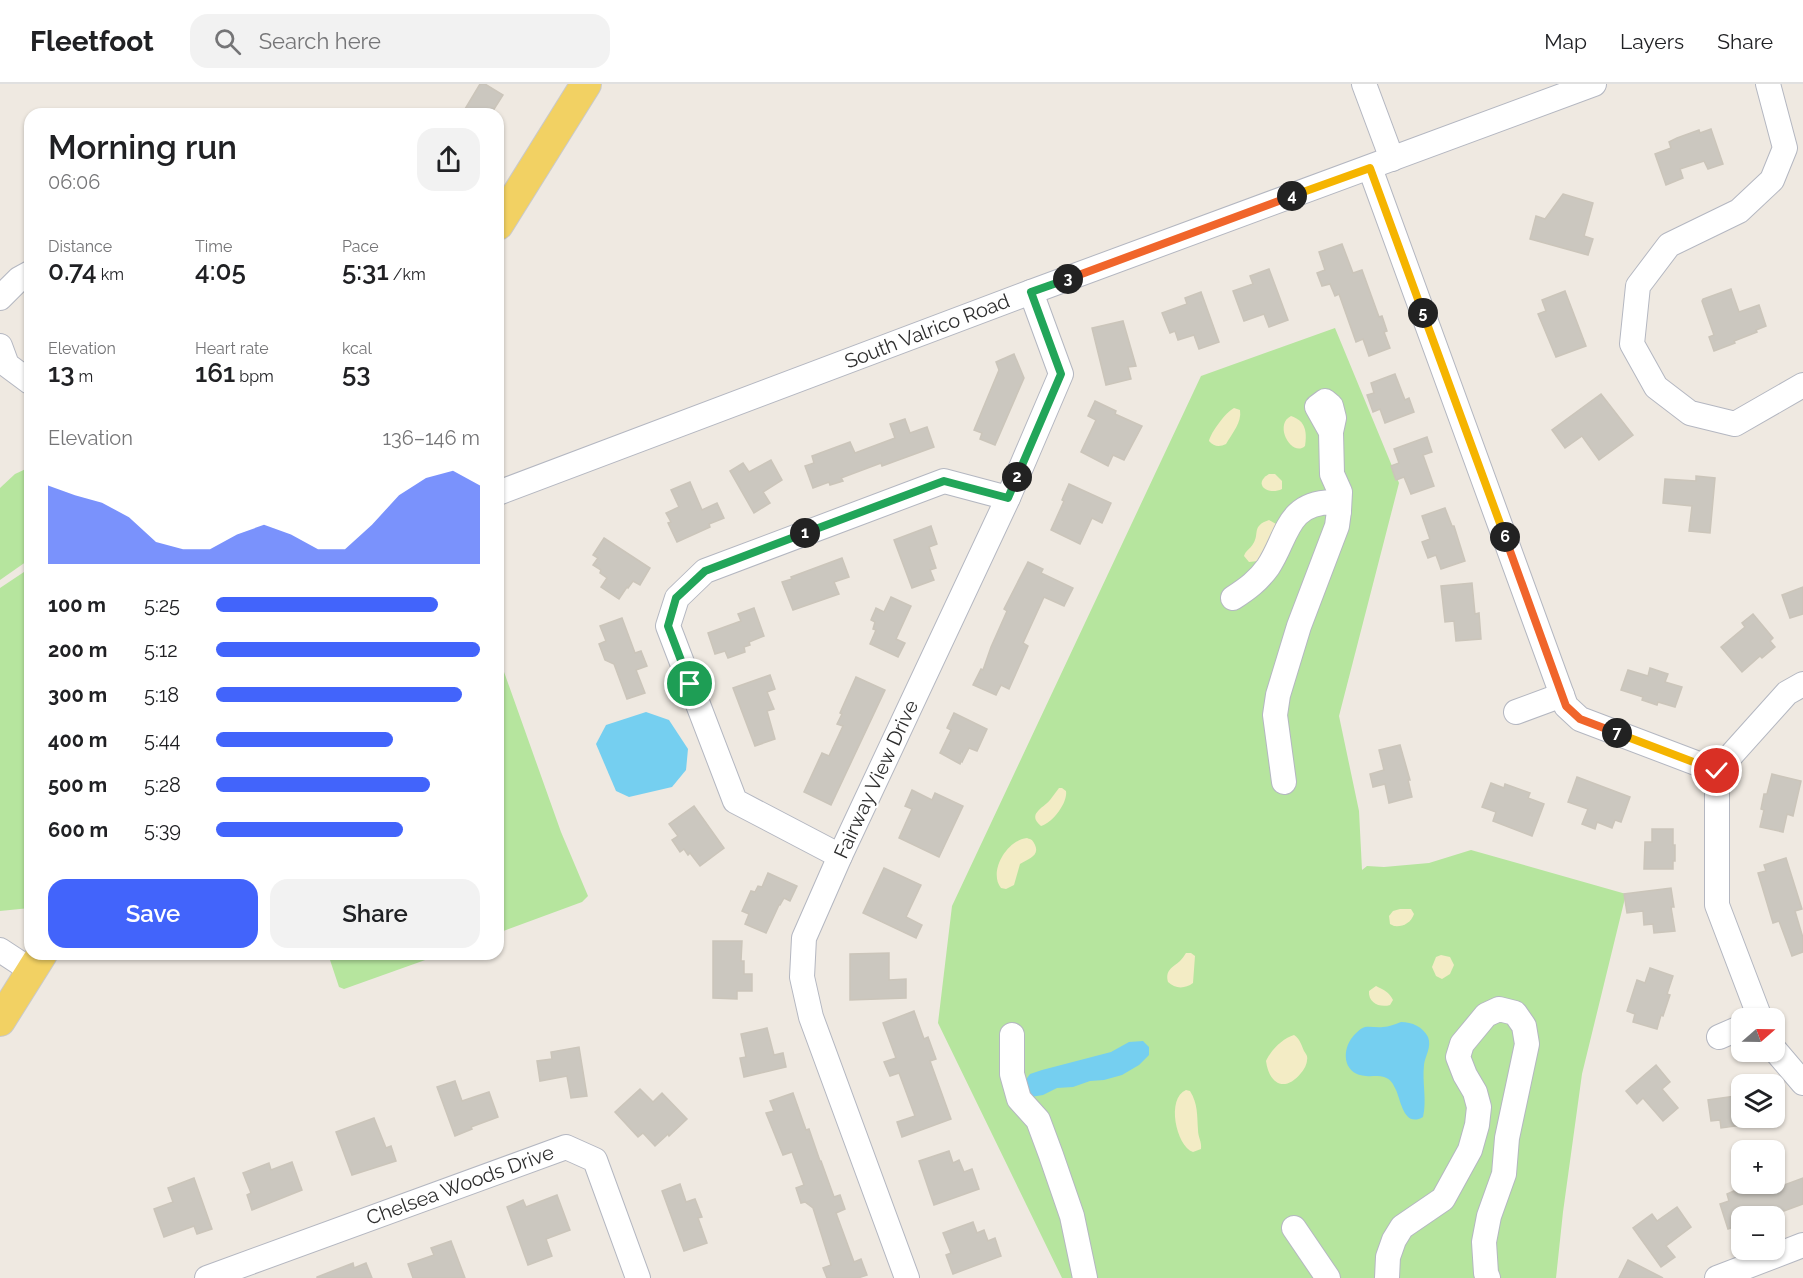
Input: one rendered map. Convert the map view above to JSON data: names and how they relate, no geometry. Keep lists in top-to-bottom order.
{
  "streets": {
    "street": ["South Valrico Road", "Fairway View Drive", "Chelsea Woods Drive"]
  },
  "crossings": [
    ["South Valrico Road", "Fairway View Drive"]
  ],
  "north": "right",
  "page": {
    "header": "Fleetfoot",
    "search": "Search here",
    "nav": ["Map", "Layers", "Share"],
    "heading": ["Morning run", "06:06"],
    "pins": [
      "4",
      "3",
      "5",
      "2",
      "1",
      "6",
      "7"
    ],
    "stats": [
      ["Distance", "0.74 km"],
      ["Time", "4:05"],
      ["Pace", "5:31 /km"],
      ["Elevation", "13 m"],
      ["Heart rate", "161 bpm"],
      ["kcal", "53"]
    ],
    "chart": ["Elevation", "136–146 m"],
    "list": [
      {
        "name": "100 m",
        "note": "5:25"
      },
      {
        "name": "200 m",
        "note": "5:12"
      },
      {
        "name": "300 m",
        "note": "5:18"
      },
      {
        "name": "400 m",
        "note": "5:44"
      },
      {
        "name": "500 m",
        "note": "5:28"
      },
      {
        "name": "600 m",
        "note": "5:39"
      }
    ],
    "buttons": ["Save", "Share"],
    "map_buttons": ["+", "−"]
  }
}
